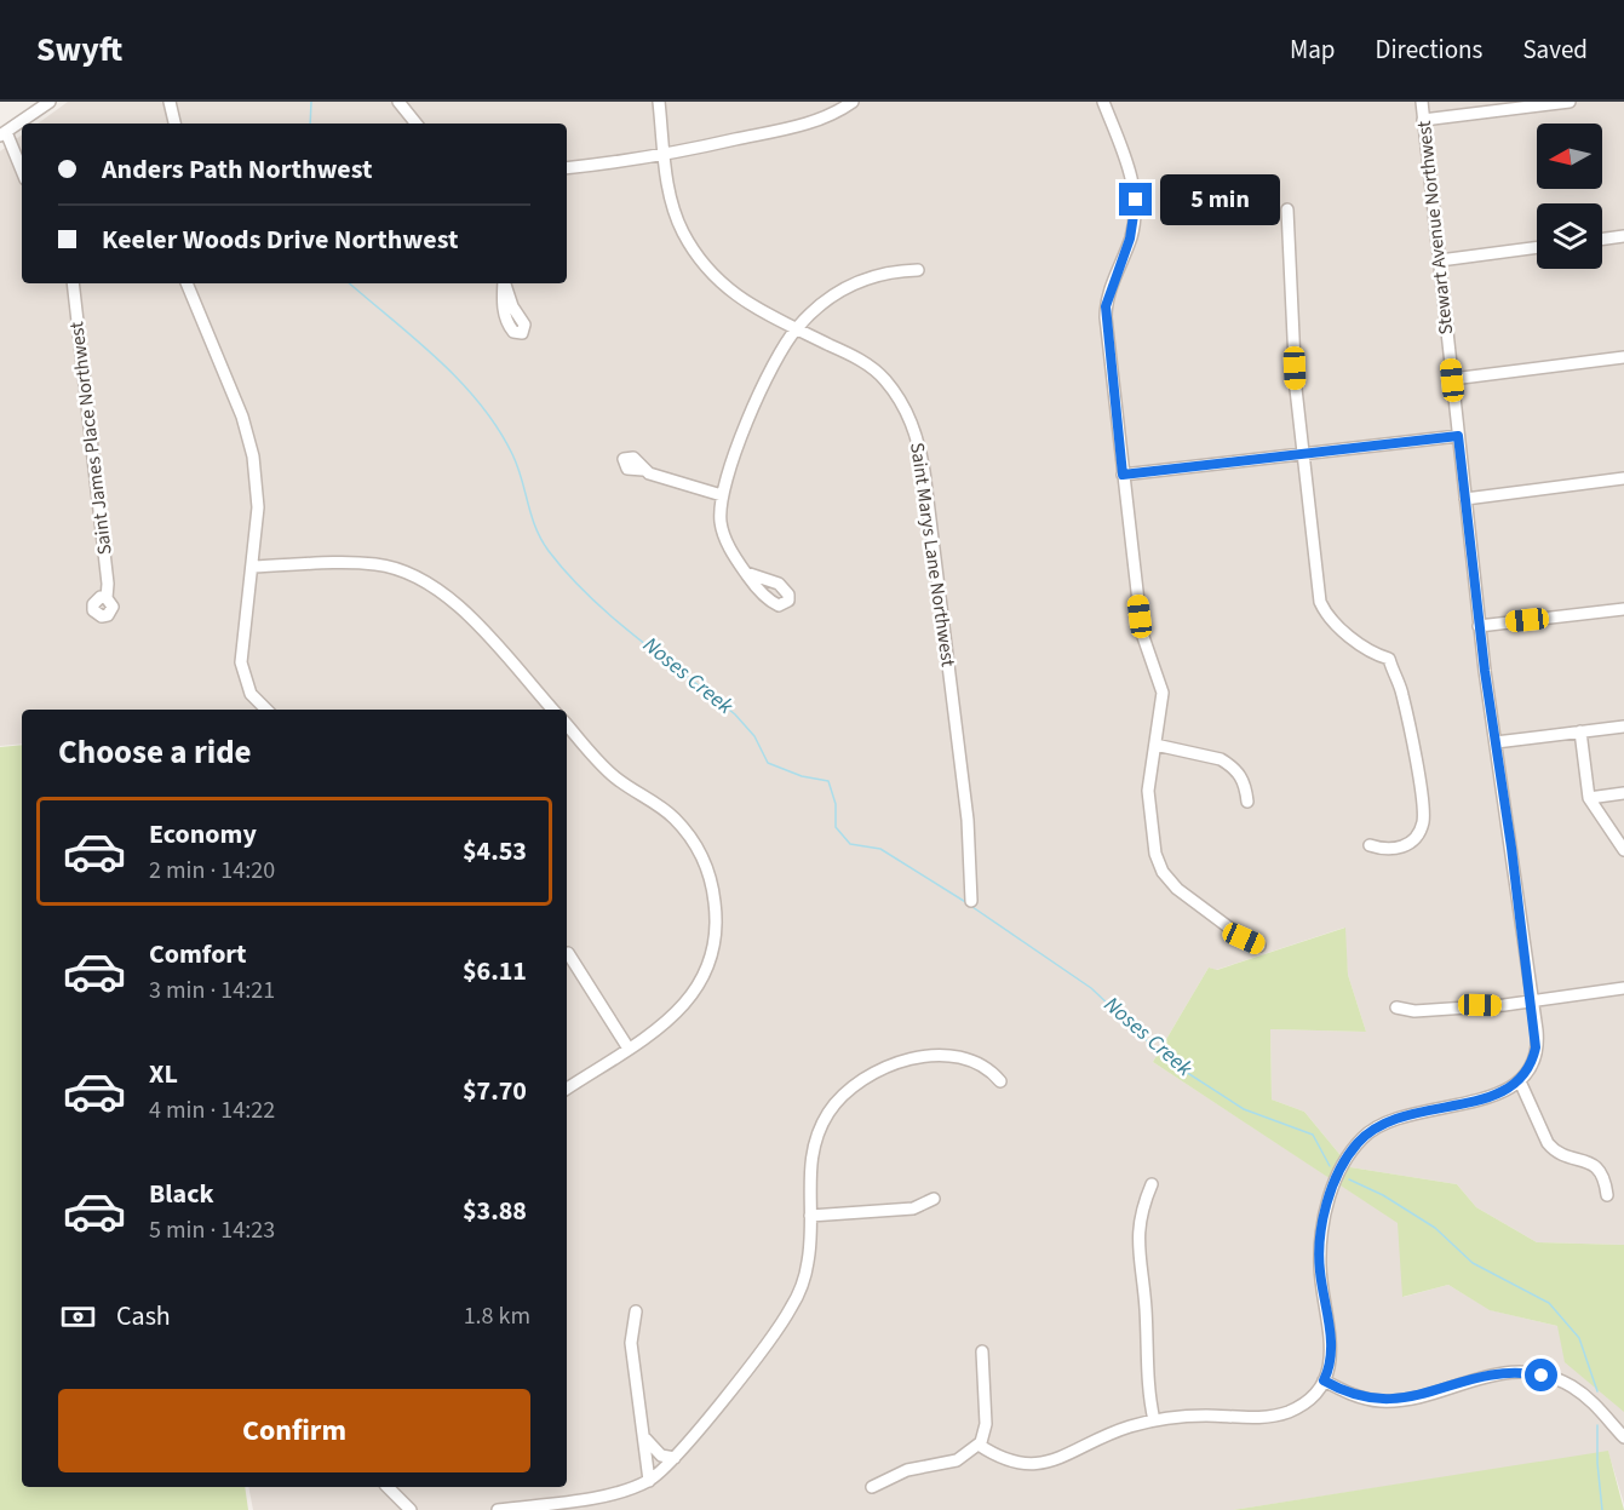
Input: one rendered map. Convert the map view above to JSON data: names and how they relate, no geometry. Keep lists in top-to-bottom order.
{
  "streets": {
    "street": ["Stewart Avenue Northwest", "Saint James Place Northwest", "Saint Marys Lane Northwest"]
  },
  "water": ["Noses Creek"],
  "north": "left",
  "page": {
    "header": "Swyft",
    "nav": ["Map", "Directions", "Saved"],
    "banner": ["Anders Path Northwest", "Keeler Woods Drive Northwest"],
    "bubble": "5 min",
    "heading": "Choose a ride",
    "list": [
      {
        "name": "Economy",
        "note": "2 min · 14:20",
        "value": "$4.53"
      },
      {
        "name": "Comfort",
        "note": "3 min · 14:21",
        "value": "$6.11"
      },
      {
        "name": "XL",
        "note": "4 min · 14:22",
        "value": "$7.70"
      },
      {
        "name": "Black",
        "note": "5 min · 14:23",
        "value": "$3.88"
      }
    ],
    "pay": ["Cash", "1.8 km"],
    "buttons": "Confirm"
  }
}
